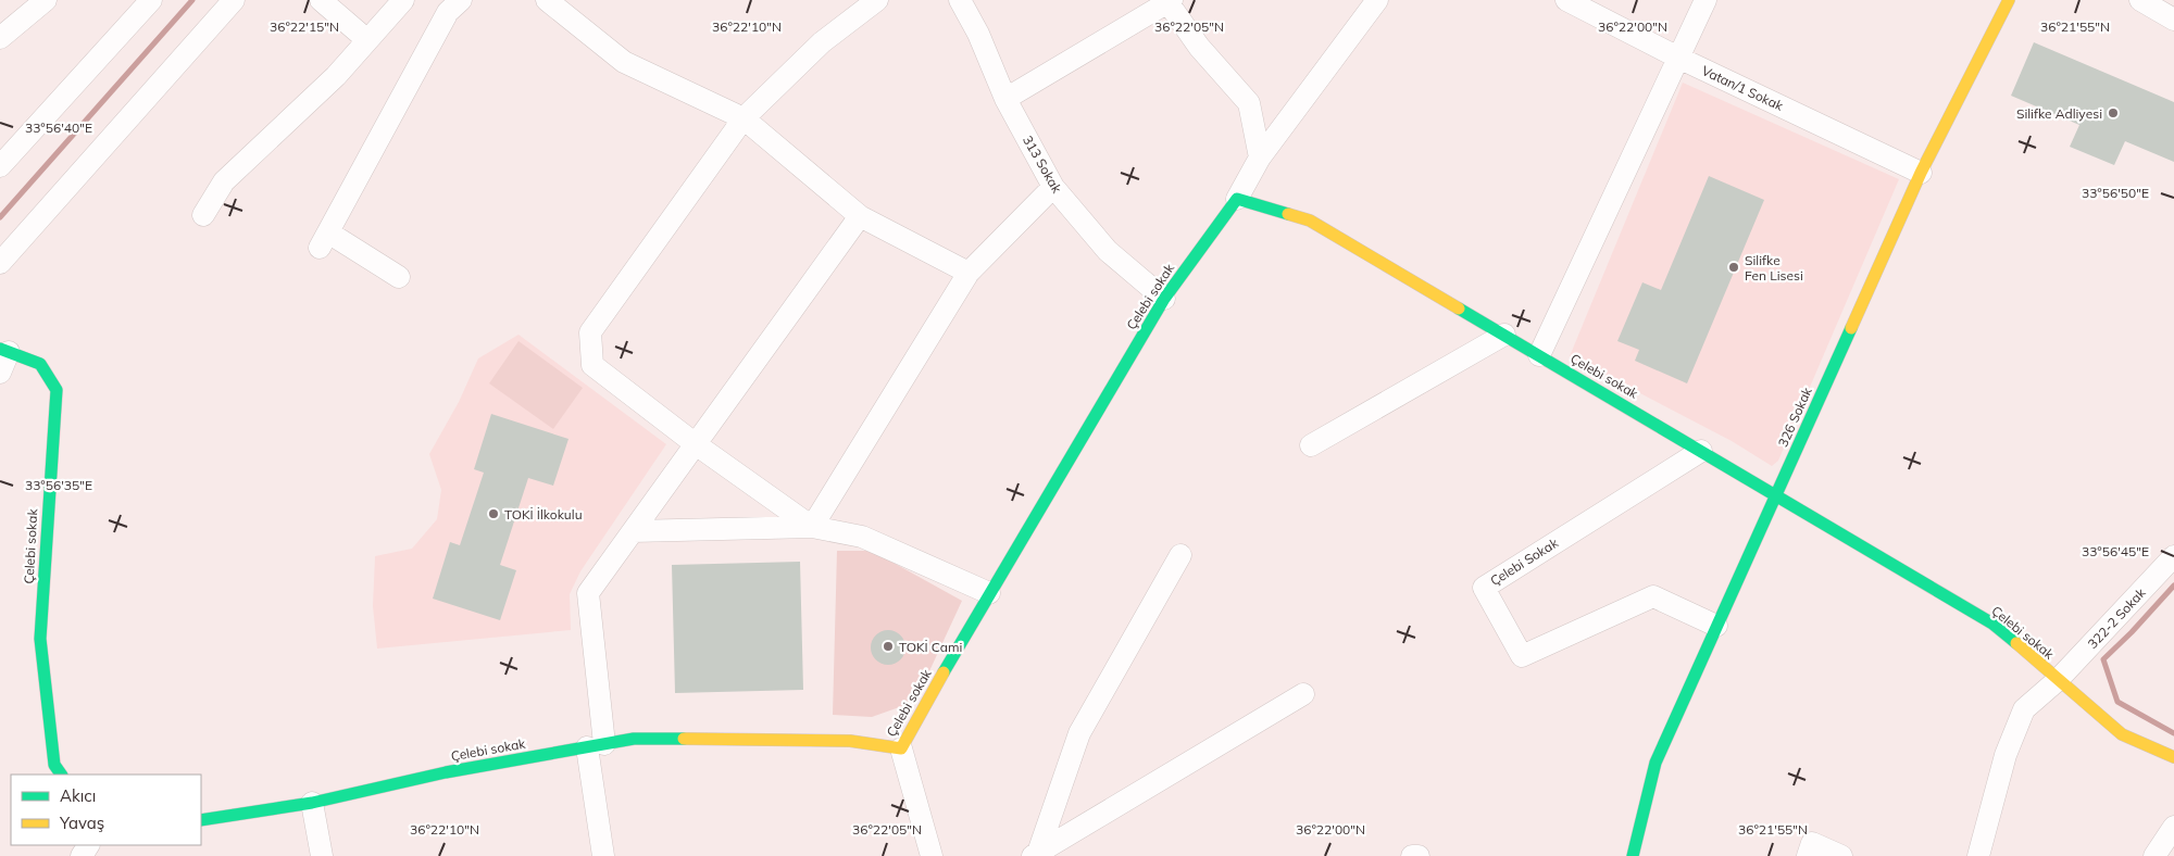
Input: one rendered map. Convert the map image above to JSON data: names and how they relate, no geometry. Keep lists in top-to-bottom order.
{
  "streets": {
    "street": [
      "Vatan/1 Sokak",
      "313 Sokak",
      "Çelebi sokak",
      "326 Sokak",
      "Çelebi Sokak",
      "322-2 Sokak"
    ]
  },
  "crossings": [
    ["Vatan/1 Sokak", "326 Sokak"],
    ["313 Sokak", "Çelebi sokak"],
    ["Çelebi sokak", "326 Sokak"],
    ["Çelebi sokak", "Çelebi Sokak"],
    ["Çelebi sokak", "322-2 Sokak"],
    ["326 Sokak", "Çelebi Sokak"]
  ],
  "places": [
    "Silifke Adliyesi",
    "Silifke Fen Lisesi",
    "TOKİ İlkokulu",
    "TOKİ Cami"
  ],
  "legend": ["Akıcı", "Yavaş"],
  "coordinates": [
    "36°22'15\"N",
    "36°22'10\"N",
    "36°22'05\"N",
    "36°22'00\"N",
    "36°21'55\"N",
    "33°56'40\"E",
    "33°56'50\"E",
    "33°56'35\"E",
    "33°56'45\"E"
  ]
}
